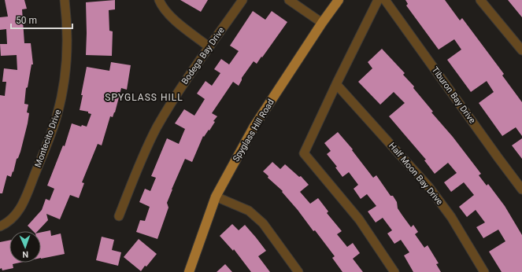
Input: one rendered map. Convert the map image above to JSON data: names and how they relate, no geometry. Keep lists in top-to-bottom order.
{
  "streets": {
    "main road": ["Spyglass Hill Road"],
    "street": [
      "Bodega Bay Drive",
      "Tiburon Bay Drive",
      "Montecito Drive",
      "Half Moon Bay Drive"
    ]
  },
  "districts": ["SPYGLASS HILL"],
  "scale_bar": "50 m",
  "north": "bottom"
}
